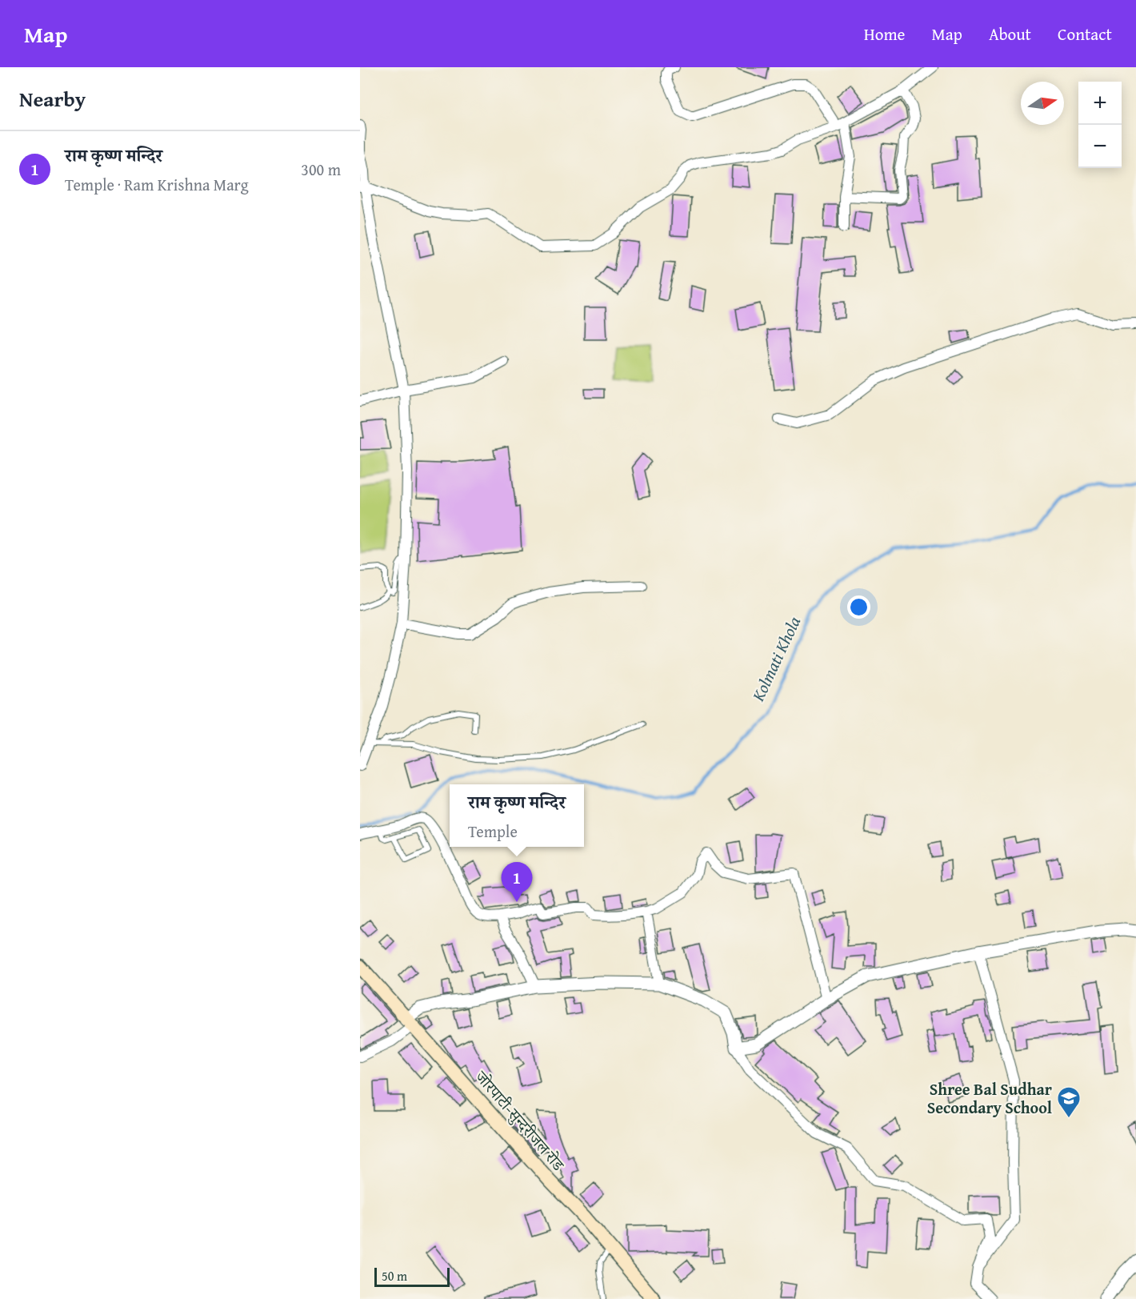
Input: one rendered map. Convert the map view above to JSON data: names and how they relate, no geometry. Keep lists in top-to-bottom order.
{
  "streets": {
    "main road": ["जोरपाटी-सुन्दरीजल रोड"]
  },
  "water": ["Kolmati Khola"],
  "places": {
    "school or university": ["Shree Bal Sudhar Secondary School"]
  },
  "scale_bar": "50 m",
  "north": "right",
  "page": {
    "header": "Map",
    "nav": [
      "Home",
      "Map",
      "About",
      "Contact"
    ],
    "heading": "Nearby",
    "map_buttons": ["+", "−"],
    "list": [
      {
        "mark": "1",
        "name": "राम कृष्ण मन्दिर",
        "note": "Temple · Ram Krishna Marg",
        "value": "300 m"
      }
    ],
    "popup": ["राम कृष्ण मन्दिर", "Temple"],
    "pins": "1",
    "scale": "50 m"
  }
}
